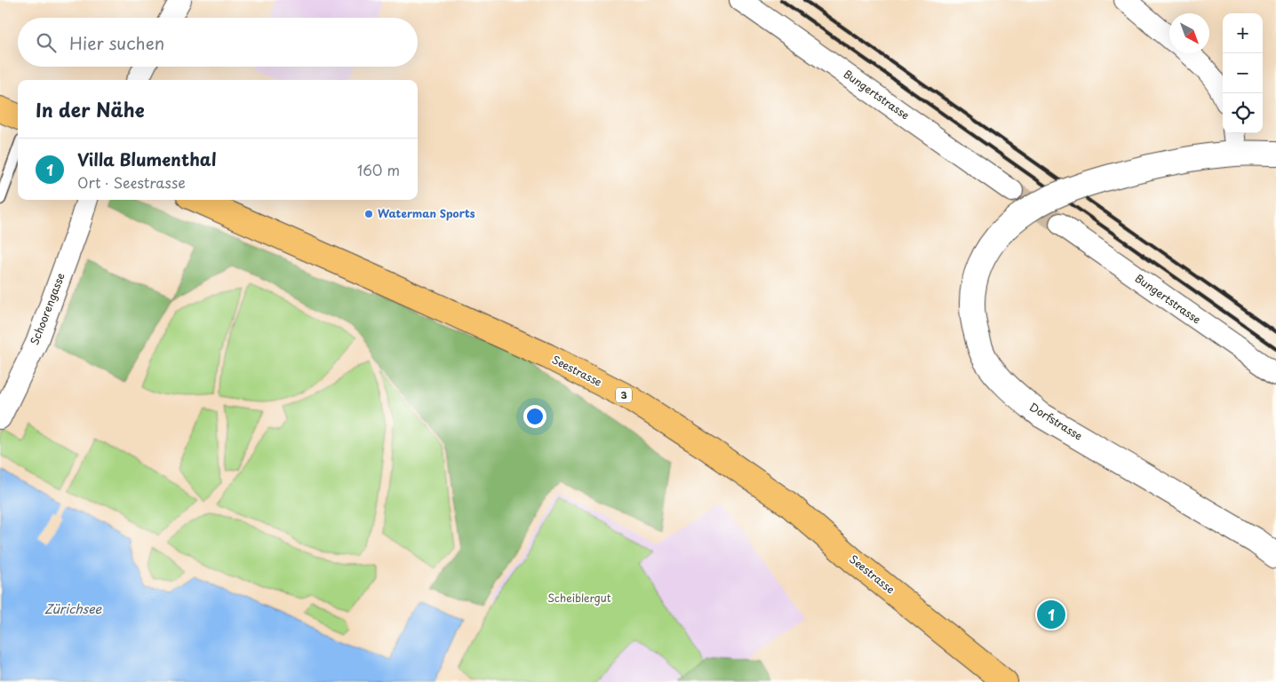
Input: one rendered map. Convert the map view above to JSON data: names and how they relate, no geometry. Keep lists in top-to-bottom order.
{
  "streets": {
    "main road": ["Seestrasse", "3"],
    "street": ["Bungertstrasse", "Schoorengasse", "Dorfstrasse"]
  },
  "water": ["Zürichsee"],
  "parks": ["Scheiblergut"],
  "places": ["Waterman Sports"],
  "north": "bottom right",
  "page": {
    "map_buttons": ["+", "−"],
    "search": "Hier suchen",
    "heading": "In der Nähe",
    "list": [
      {
        "mark": "1",
        "name": "Villa Blumenthal",
        "note": "Ort · Seestrasse",
        "value": "160 m"
      }
    ],
    "pins": "1"
  }
}
